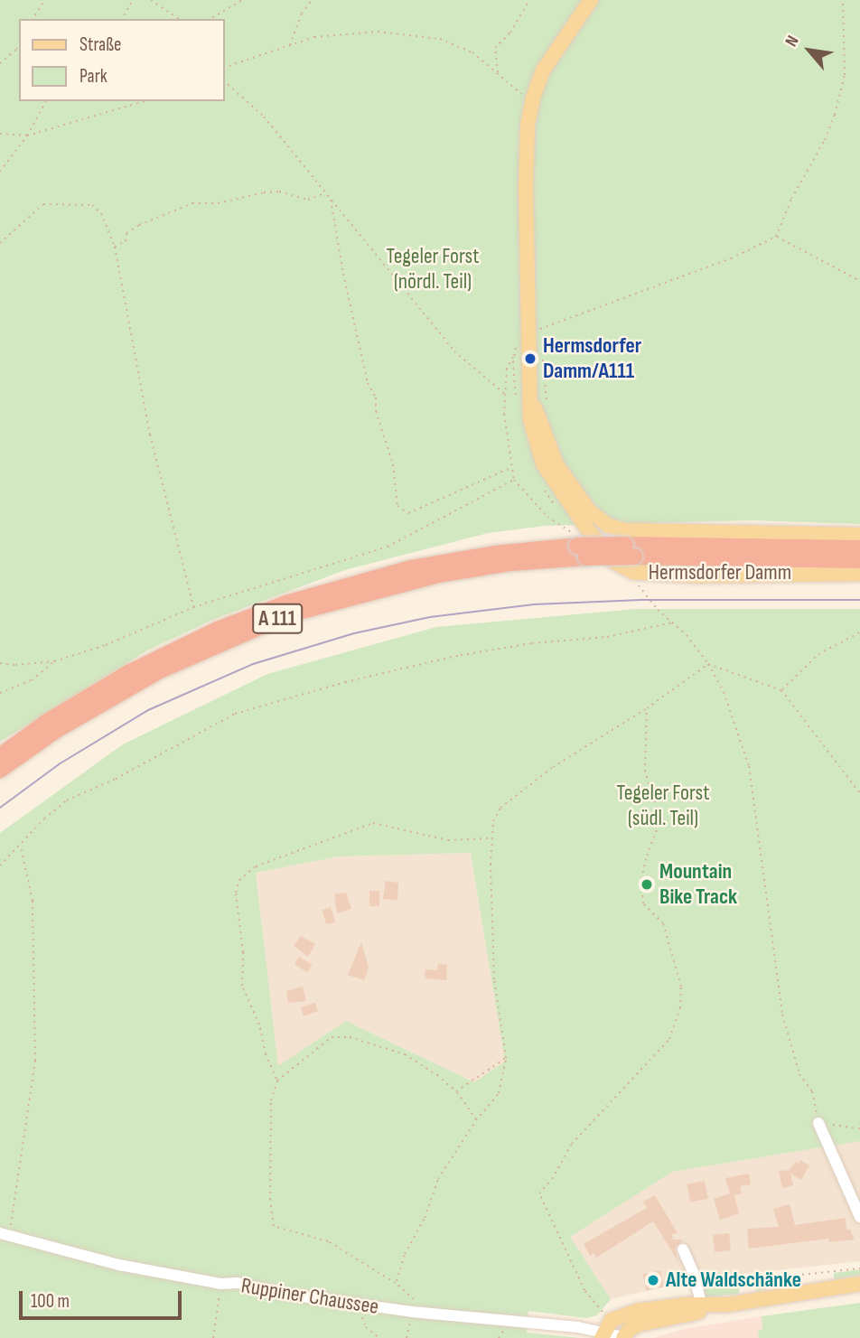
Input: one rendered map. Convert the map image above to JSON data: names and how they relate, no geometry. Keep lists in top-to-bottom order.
{
  "streets": {
    "highway": ["A 111"],
    "main road": ["Hermsdorfer Damm"],
    "street": ["Ruppiner Chaussee"]
  },
  "parks": ["Tegeler Forst (nördl. Teil)", "Tegeler Forst (südl. Teil)"],
  "places": ["Hermsdorfer Damm/A111", "Mountain Bike Track", "Alte Waldschänke"],
  "legend": ["Straße", "Park"],
  "scale_bar": "100 m",
  "north": "top left"
}
